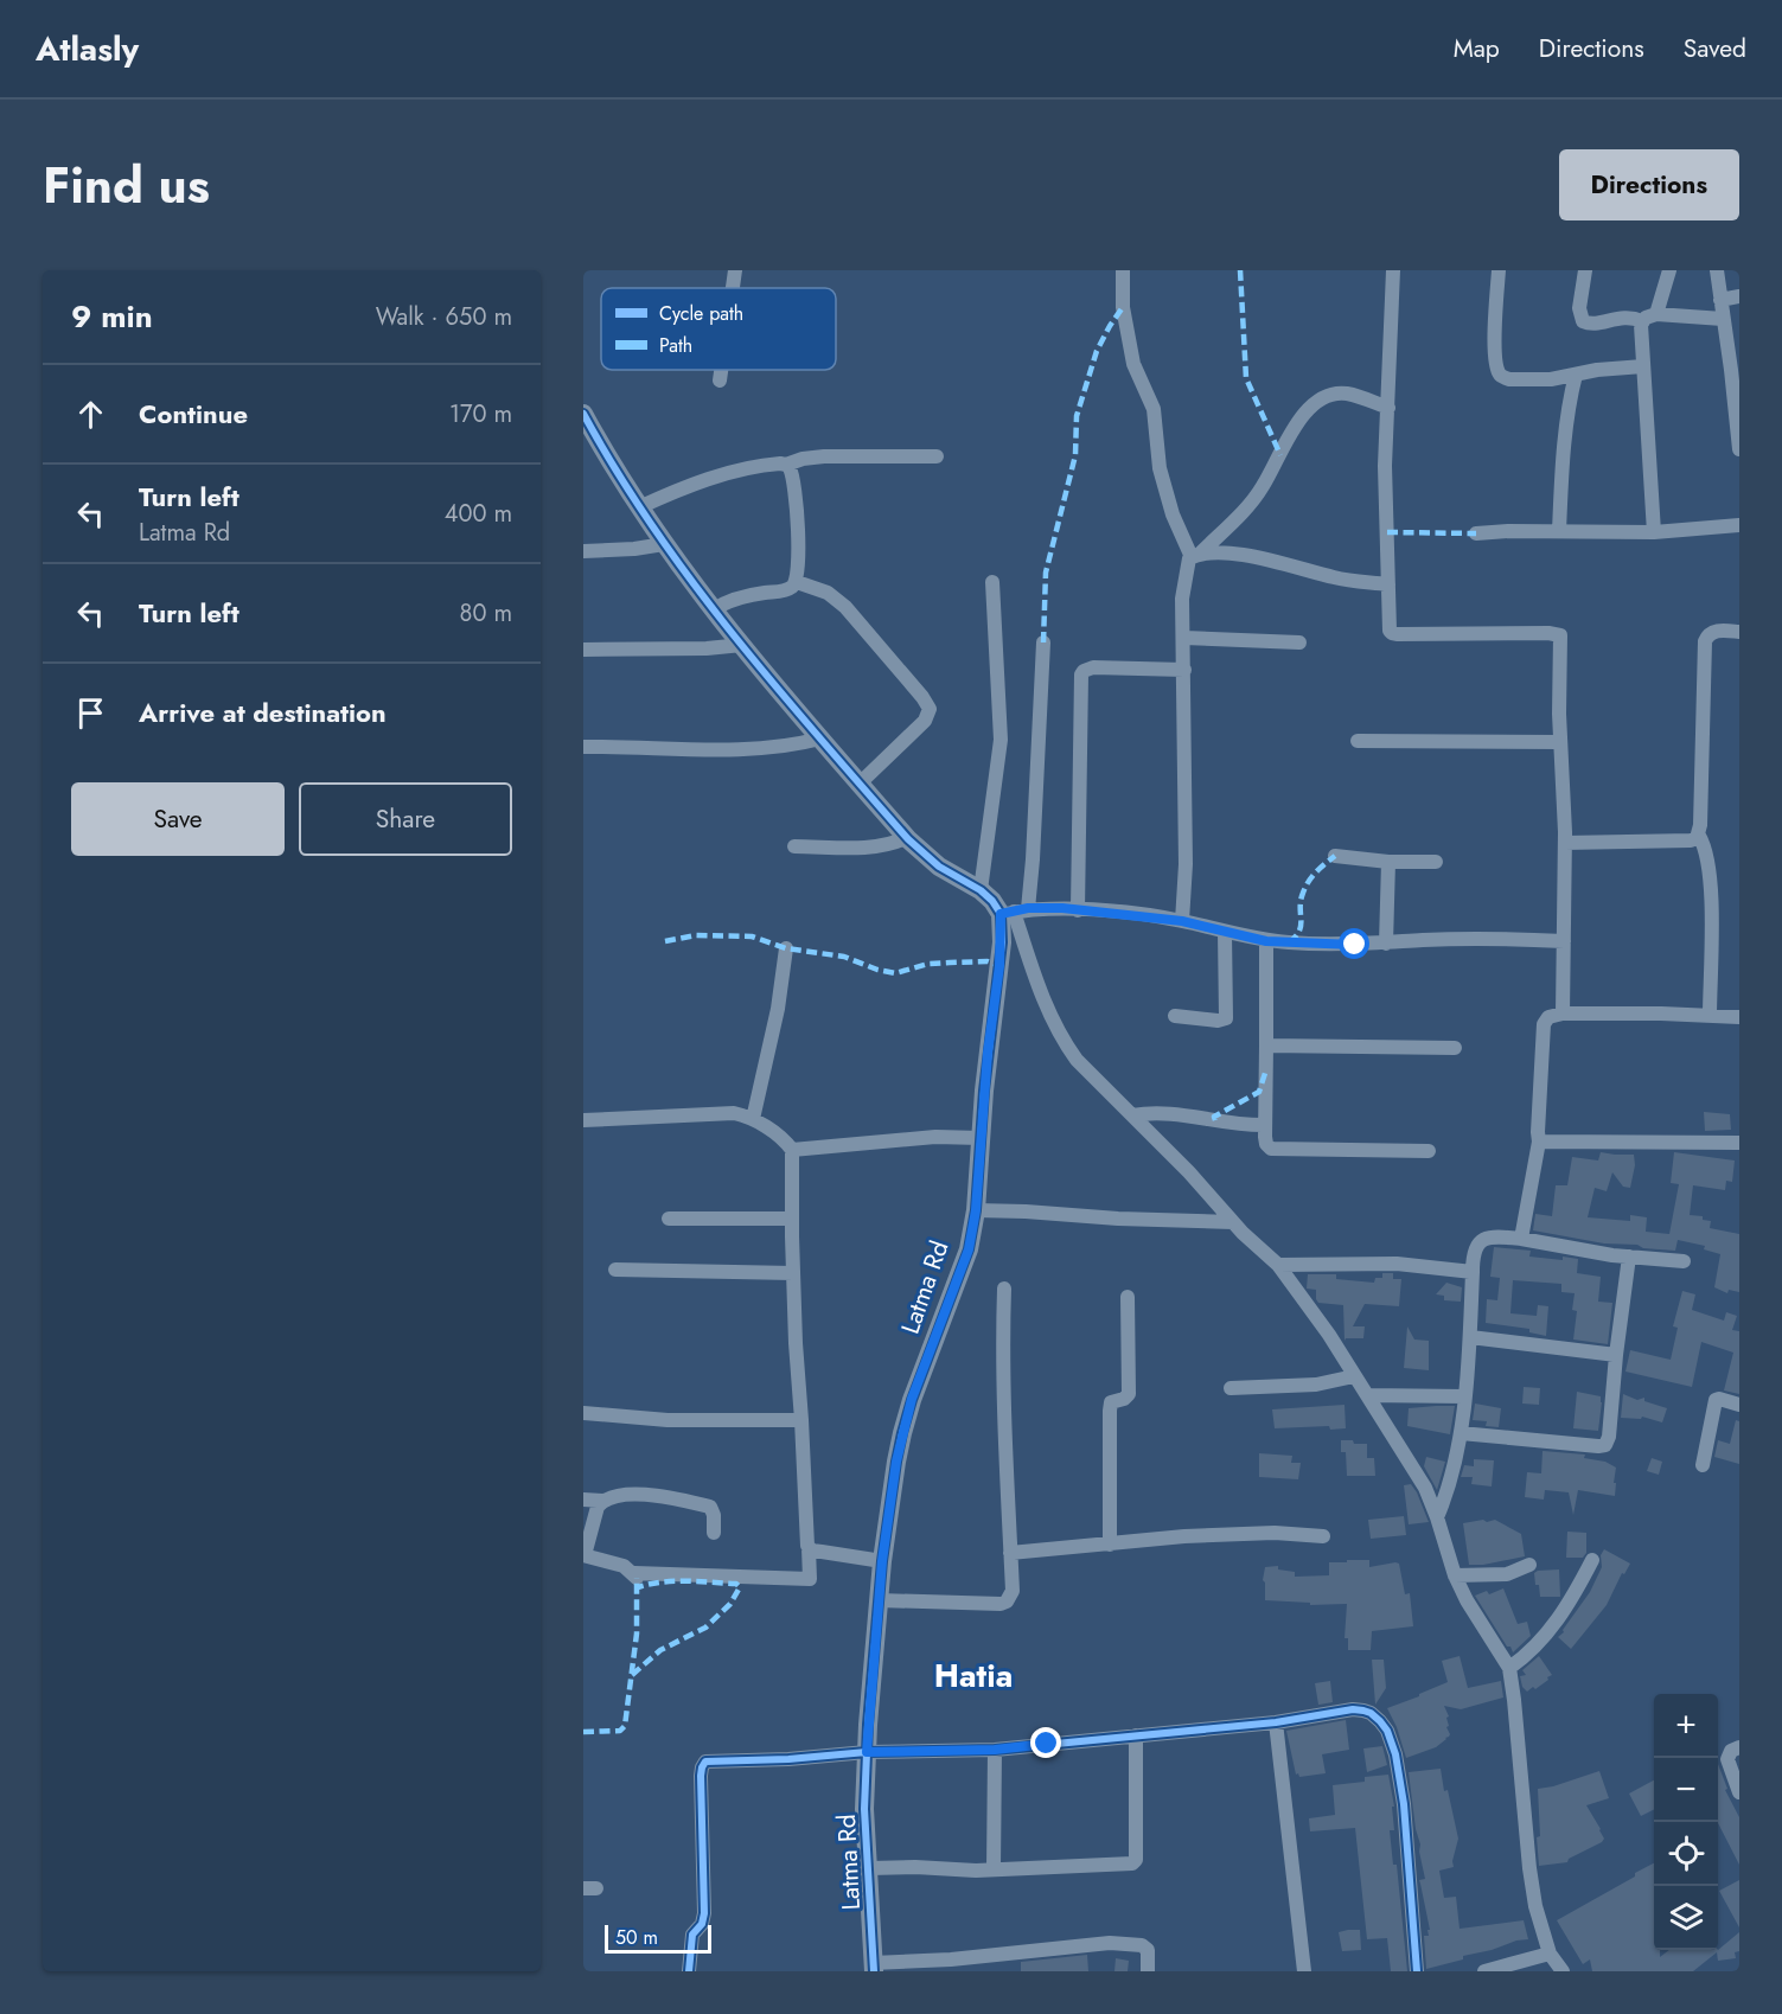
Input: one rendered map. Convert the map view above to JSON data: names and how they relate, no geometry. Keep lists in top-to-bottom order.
{
  "streets": {
    "street": ["Latma Rd"]
  },
  "districts": ["Hatia"],
  "legend": ["Cycle path", "Path"],
  "scale_bar": "50 m",
  "page": {
    "header": "Atlasly",
    "nav": ["Map", "Directions", "Saved"],
    "title": "Find us",
    "buttons": [
      "Directions",
      ["Save", "Share"]
    ],
    "heading": ["9 min", "Walk · 650 m"],
    "list": [
      ["Continue", "170 m"],
      ["Turn left", "Latma Rd", "400 m"],
      ["Turn left", "80 m"],
      "Arrive at destination"
    ],
    "map_buttons": ["+", "−"],
    "scale": "50 m"
  }
}
